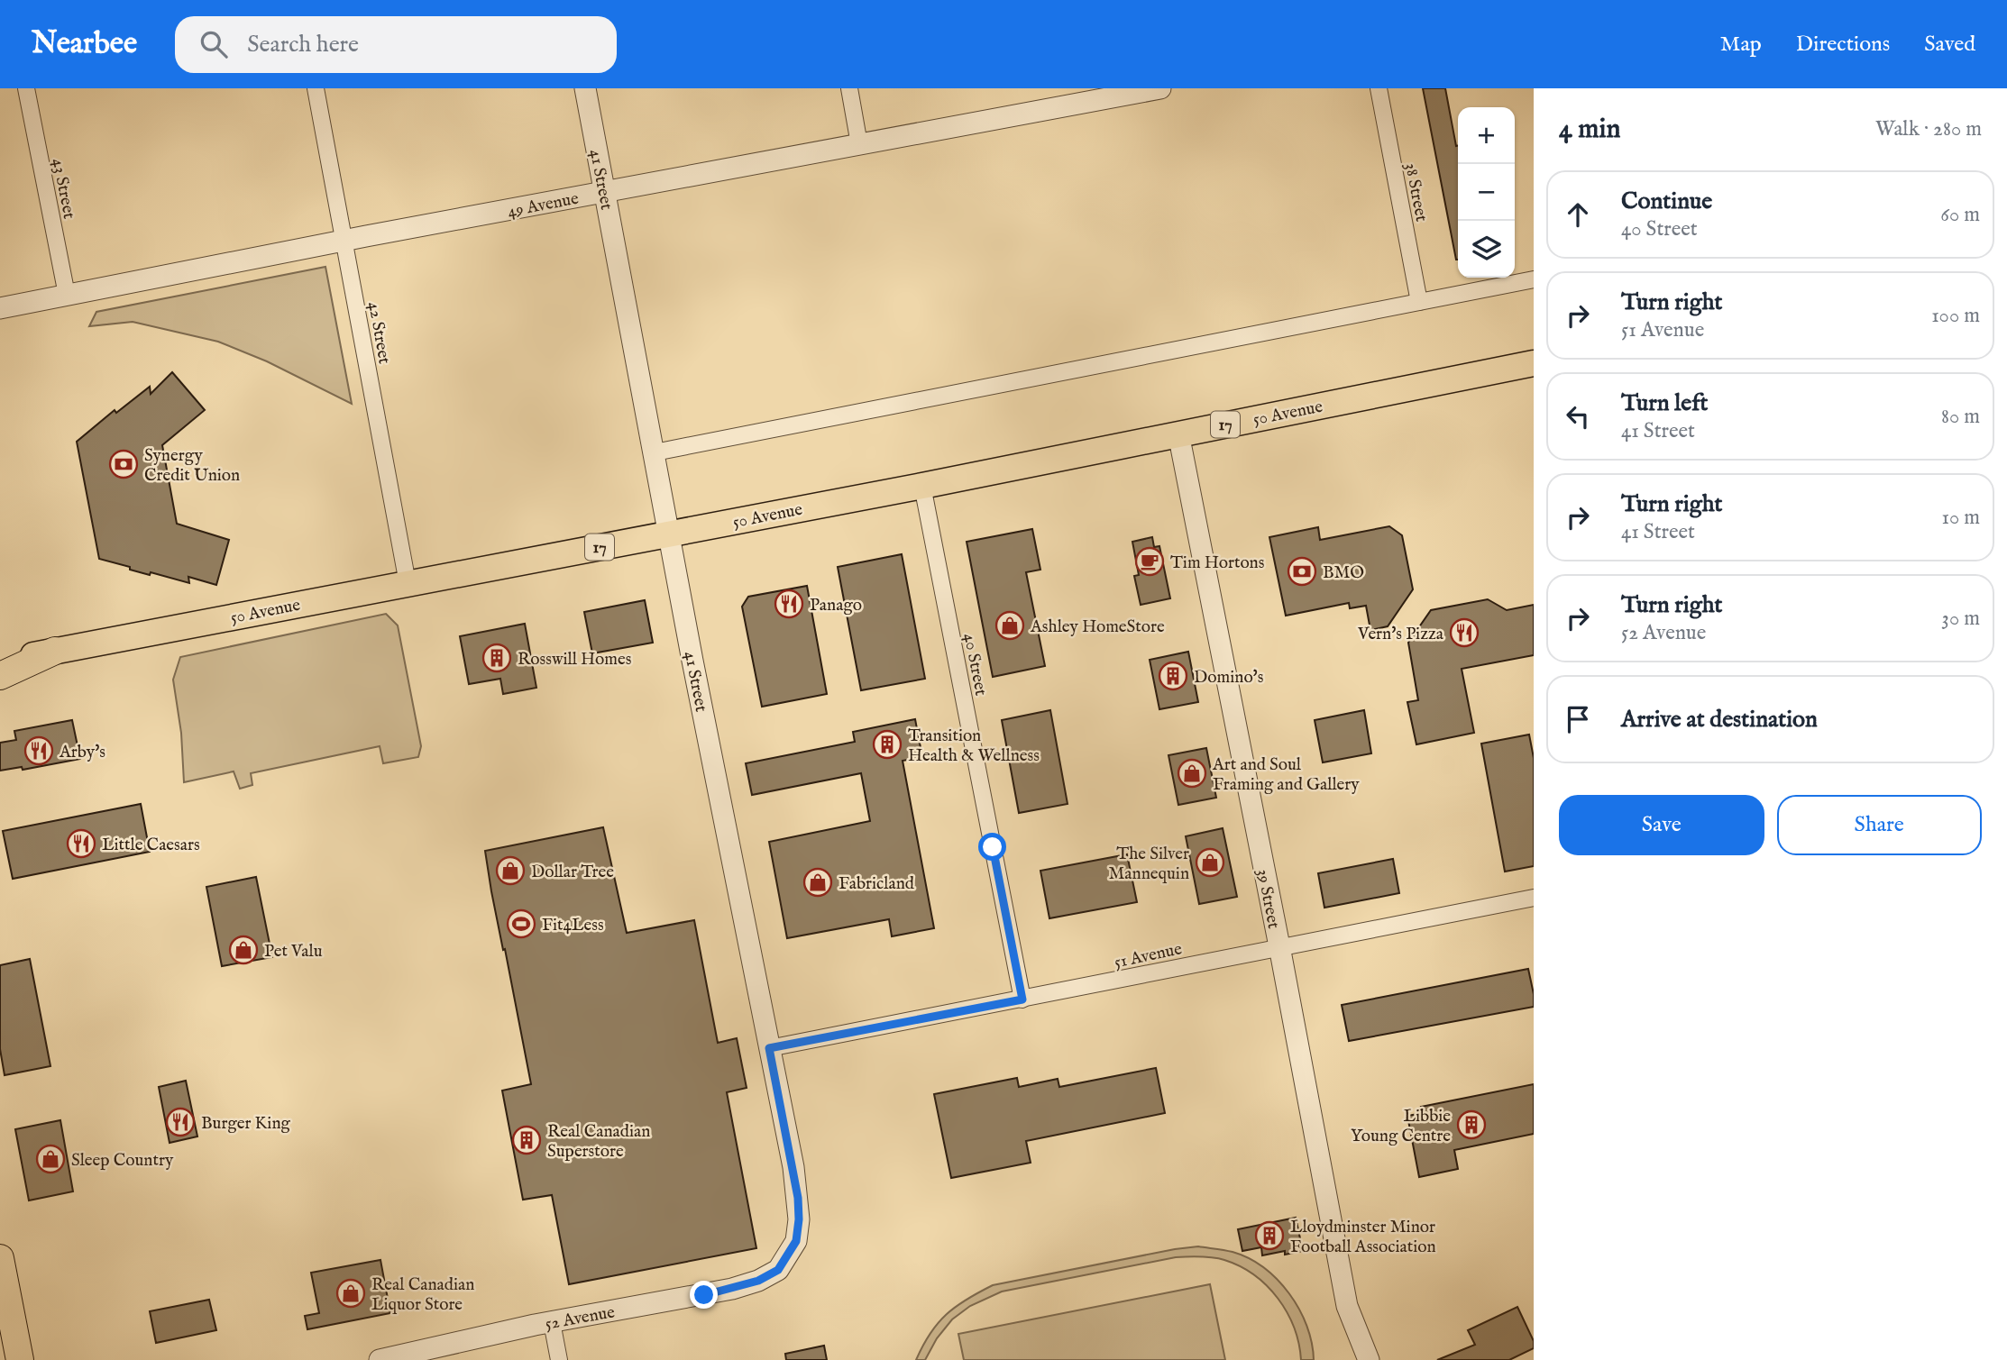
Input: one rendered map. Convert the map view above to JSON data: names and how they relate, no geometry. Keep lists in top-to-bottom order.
{
  "streets": {
    "main road": ["50 Avenue", "17"],
    "street": [
      "41 Street",
      "43 Street",
      "38 Street",
      "49 Avenue",
      "42 Street",
      "40 Street",
      "39 Street",
      "51 Avenue",
      "52 Avenue"
    ]
  },
  "crossings": [
    ["41 Street", "49 Avenue"],
    ["41 Street", "50 Avenue"],
    ["41 Street", "51 Avenue"],
    ["41 Street", "52 Avenue"],
    ["43 Street", "49 Avenue"],
    ["49 Avenue", "42 Street"],
    ["42 Street", "50 Avenue"],
    ["50 Avenue", "40 Street"],
    ["50 Avenue", "39 Street"],
    ["40 Street", "51 Avenue"],
    ["39 Street", "51 Avenue"]
  ],
  "places": {
    "bank": ["Synergy Credit Union", "BMO"],
    "cafe": ["Tim Hortons"],
    "restaurant": [
      "Panago",
      "Vern's Pizza",
      "Arby's",
      "Little Caesars",
      "Burger King"
    ],
    "shop": [
      "Ashley HomeStore",
      "Art and Soul Framing and Gallery",
      "The Silver Mannequin",
      "Dollar Tree",
      "Fabricland",
      "Pet Valu",
      "Sleep Country",
      "Real Canadian Liquor Store"
    ],
    "building": [
      "Rosswill Homes",
      "Domino's",
      "Transition Health & Wellness",
      "Libbie Young Centre",
      "Real Canadian Superstore",
      "Lloydminster Minor Football Association"
    ],
    "sports": ["Fit4Less"]
  },
  "page": {
    "header": "Nearbee",
    "search": "Search here",
    "nav": ["Map", "Directions", "Saved"],
    "heading": ["4 min", "Walk · 280 m"],
    "map_buttons": ["+", "−"],
    "list": [
      ["Continue", "40 Street", "60 m"],
      ["Turn right", "51 Avenue", "100 m"],
      ["Turn left", "41 Street", "80 m"],
      ["Turn right", "41 Street", "10 m"],
      ["Turn right", "52 Avenue", "30 m"],
      "Arrive at destination"
    ],
    "buttons": ["Save", "Share"]
  }
}
